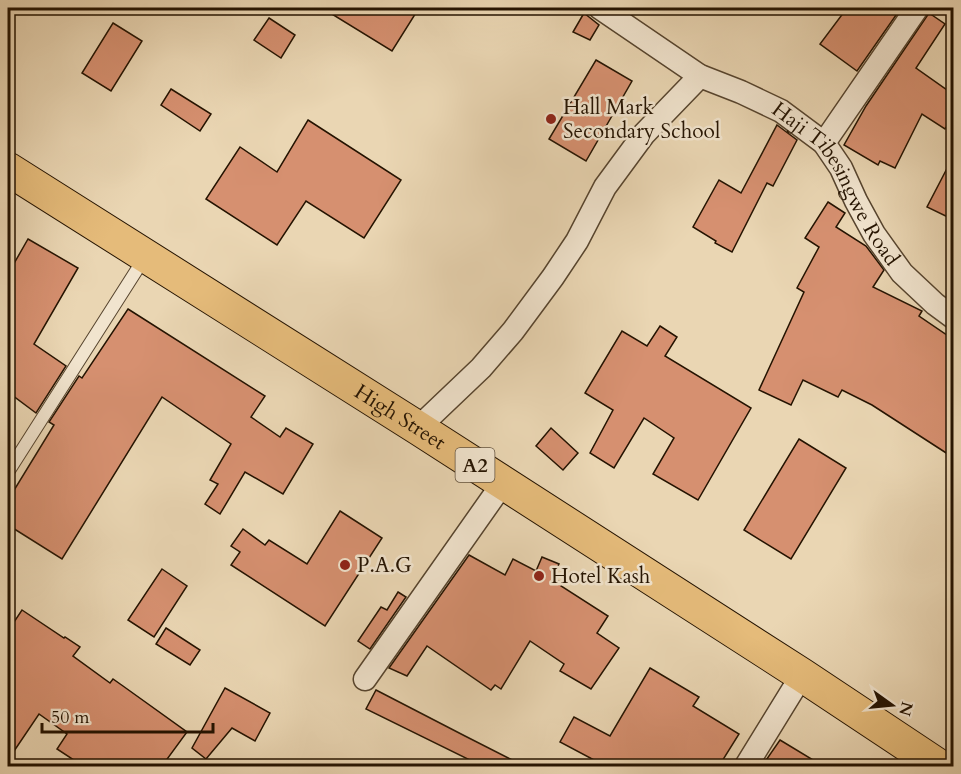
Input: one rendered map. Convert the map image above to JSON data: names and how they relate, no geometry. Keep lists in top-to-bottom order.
{
  "streets": {
    "main road": ["High Street", "A2"],
    "street": ["Haji Tibesingwe Road"]
  },
  "places": ["Hall Mark Secondary School", "P.A.G", "Hotel Kash"],
  "scale_bar": "50 m",
  "north": "right"
}
